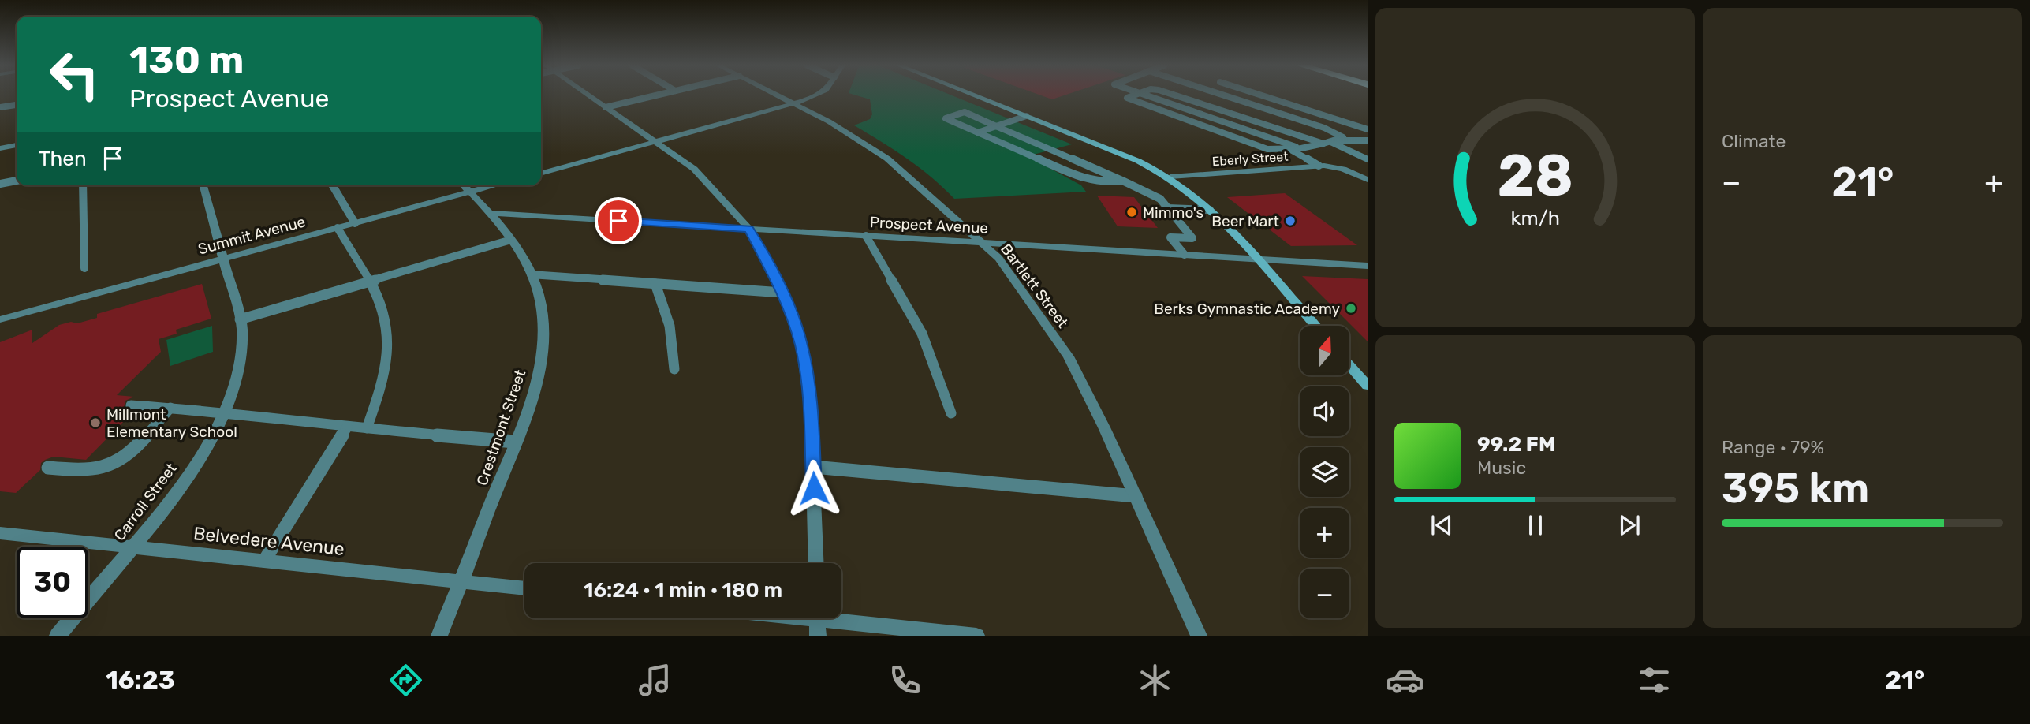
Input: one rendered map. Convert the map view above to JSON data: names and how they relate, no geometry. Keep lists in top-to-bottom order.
{
  "streets": {
    "street": [
      "Eberly Street",
      "Prospect Avenue",
      "Summit Avenue",
      "Bartlett Street",
      "Crestmont Street",
      "Carroll Street",
      "Belvedere Avenue"
    ]
  },
  "crossings": [
    ["Prospect Avenue", "Bartlett Street"],
    ["Prospect Avenue", "Crestmont Street"],
    ["Summit Avenue", "Crestmont Street"],
    ["Summit Avenue", "Carroll Street"],
    ["Crestmont Street", "Belvedere Avenue"],
    ["Carroll Street", "Belvedere Avenue"]
  ],
  "places": [
    "Mimmo's",
    "Beer Mart",
    "Berks Gymnastic Academy",
    "Millmont Elementary School"
  ],
  "north": "top",
  "page": {
    "tile": [
      "Climate",
      ["Range · 79%", "395 km"]
    ],
    "turn": ["130 m", "Prospect Avenue"],
    "then": "Then",
    "heat": ["−", "21°", "+"],
    "map_buttons": ["+", "−"],
    "song": ["99.2 FM", "Music"],
    "limit": "30",
    "trip": "16:24 · 1 min · 180 m",
    "tabs": ["16:23", "21°"],
    "gauge": ["28", "km/h"]
  }
}
